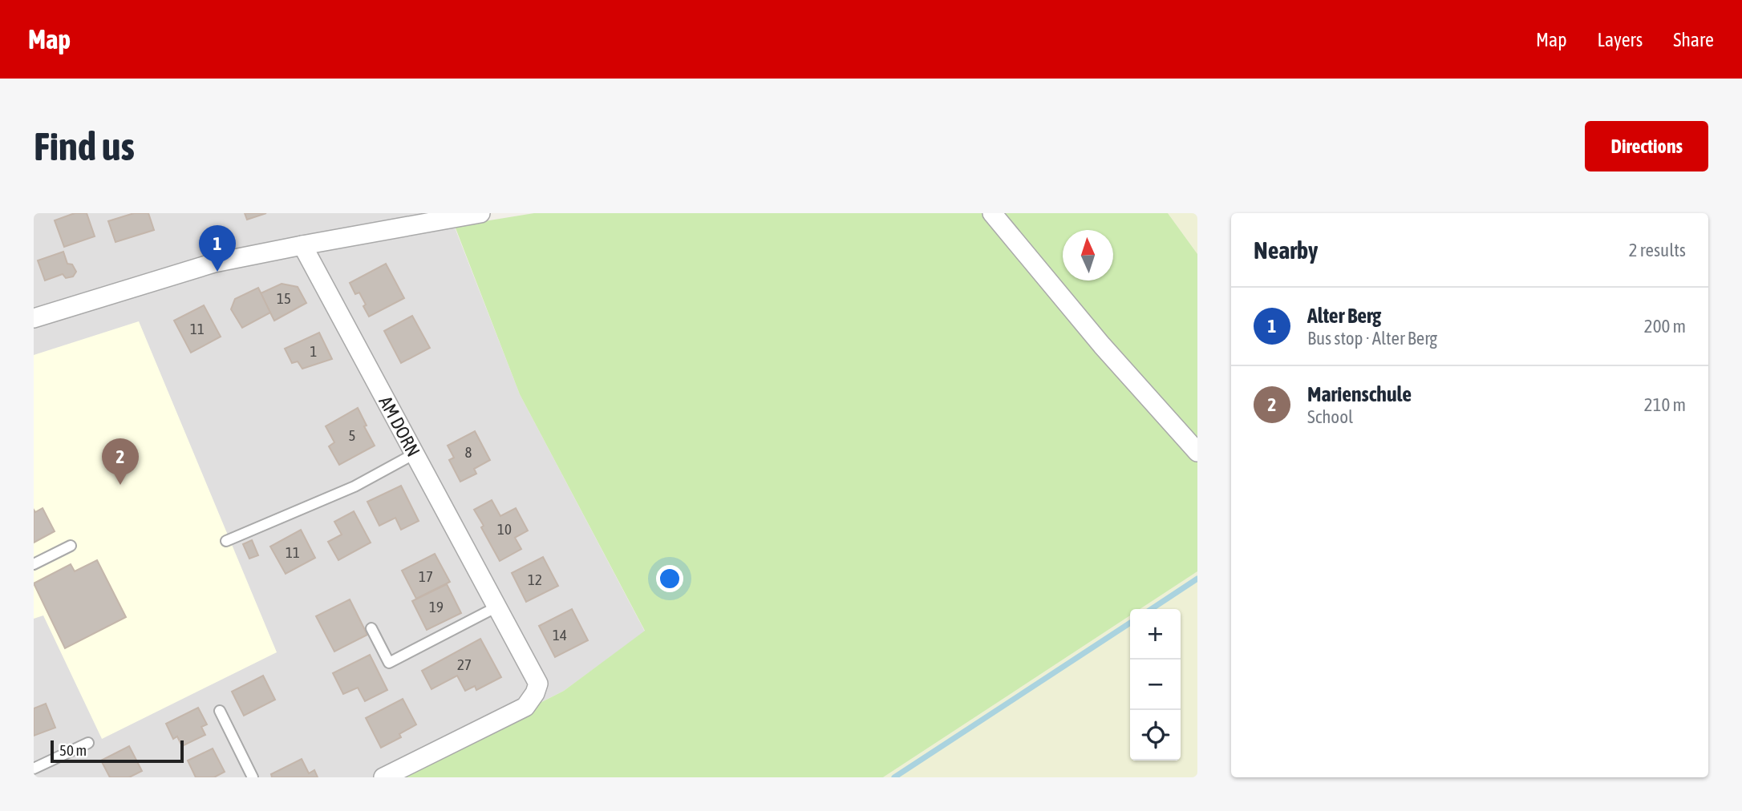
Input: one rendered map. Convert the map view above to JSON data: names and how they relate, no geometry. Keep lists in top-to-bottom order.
{
  "streets": {
    "street": ["AM DORN"]
  },
  "house_numbers": [
    "15",
    "11",
    "1",
    "5",
    "8",
    "10",
    "11",
    "17",
    "12",
    "19",
    "14",
    "27"
  ],
  "scale_bar": "50 m",
  "north": "top",
  "page": {
    "header": "Map",
    "nav": ["Map", "Layers", "Share"],
    "buttons": "Directions",
    "title": "Find us",
    "heading": ["Nearby", "2 results"],
    "pins": ["1", "2"],
    "list": [
      {
        "mark": "1",
        "name": "Alter Berg",
        "note": "Bus stop · Alter Berg",
        "value": "200 m"
      },
      {
        "mark": "2",
        "name": "Marienschule",
        "note": "School",
        "value": "210 m"
      }
    ],
    "map_buttons": ["+", "−"],
    "scale": "50 m"
  }
}
